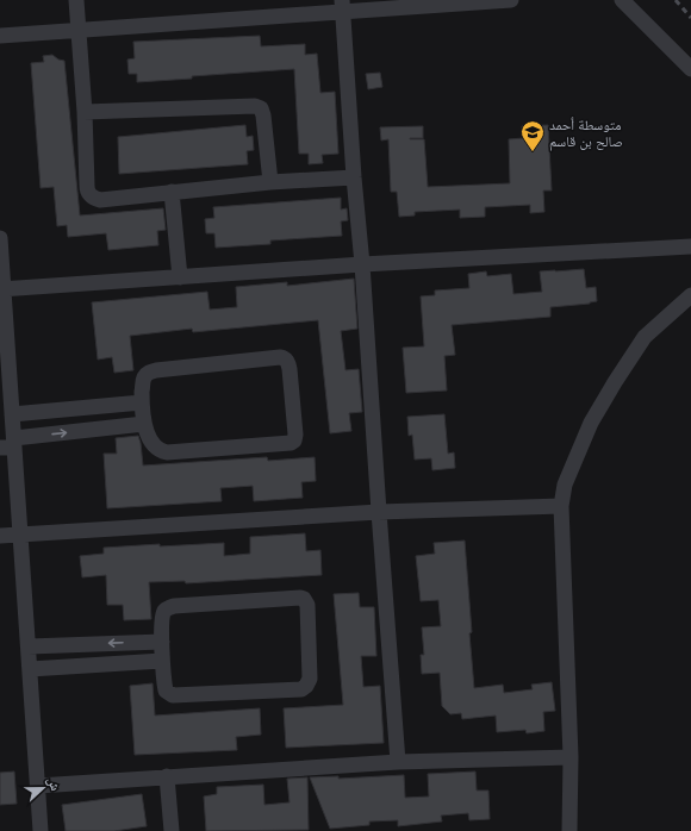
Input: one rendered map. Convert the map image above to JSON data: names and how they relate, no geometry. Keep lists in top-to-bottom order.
{
  "places": {
    "school or university": ["متوسطة أحمد صالح بن قاسم"]
  },
  "north": "right"
}
